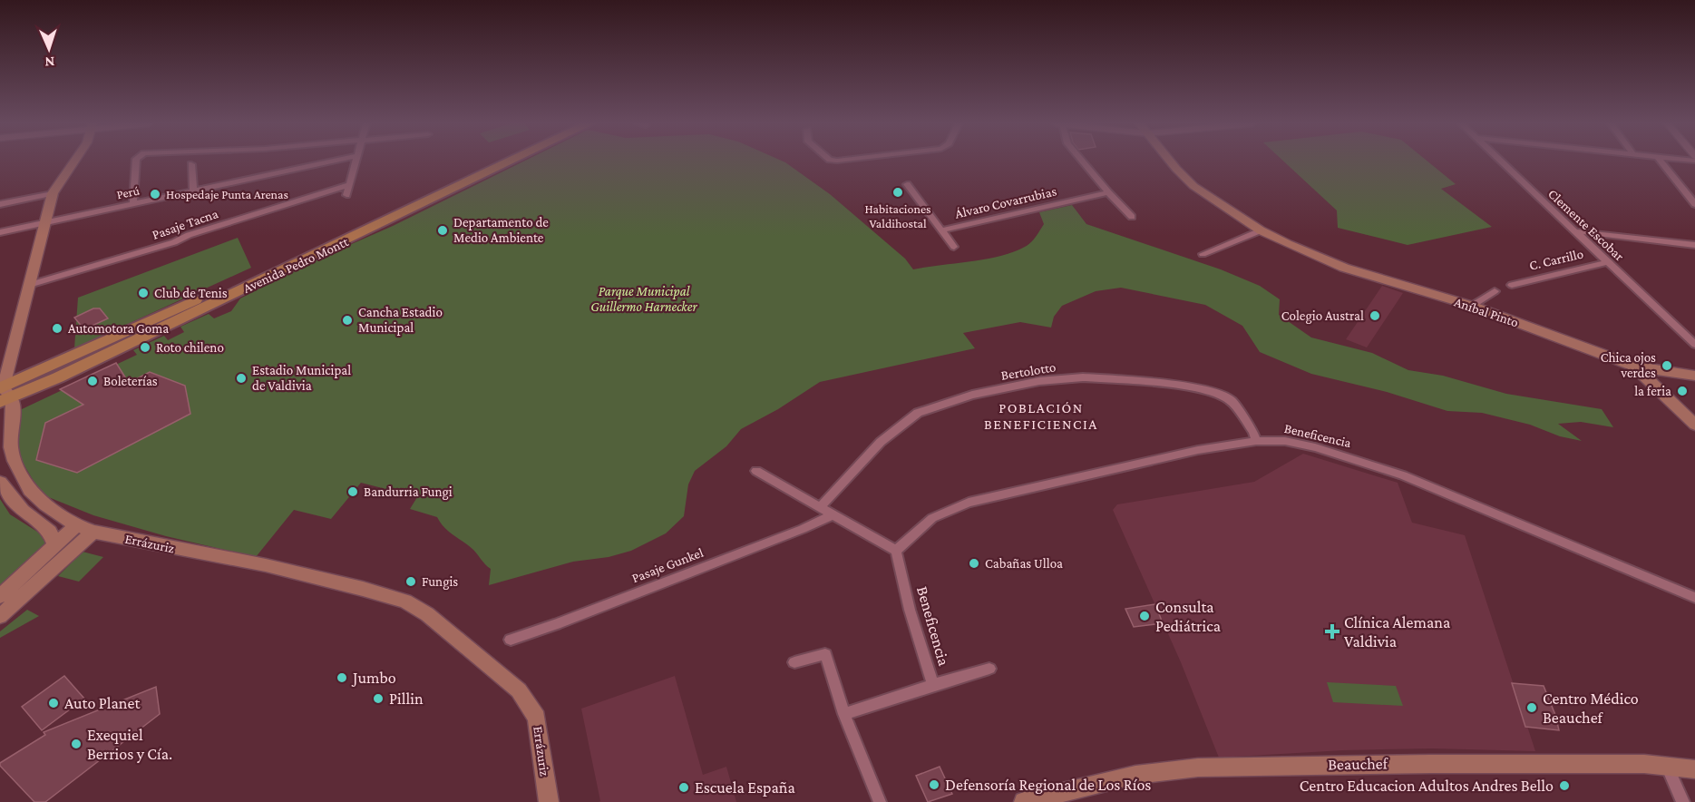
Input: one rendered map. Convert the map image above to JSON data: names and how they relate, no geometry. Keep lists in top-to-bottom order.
{
  "streets": {
    "main road": [
      "Avenida Pedro Montt",
      "Aníbal Pinto",
      "Errázuriz",
      "Beauchef"
    ],
    "street": [
      "Perú",
      "Álvaro Covarrubias",
      "Pasaje Tacna",
      "Clemente Escobar",
      "C. Carrillo",
      "Bertolotto",
      "Beneficencia",
      "Pasaje Gunkel"
    ]
  },
  "crossings": [
    ["Perú", "Errázuriz"],
    ["Pasaje Tacna", "Errázuriz"],
    ["Clemente Escobar", "C. Carrillo"],
    ["Avenida Pedro Montt", "Errázuriz"],
    ["Bertolotto", "Beneficencia"]
  ],
  "districts": ["POBLACIÓN BENEFICIENCIA"],
  "parks": ["Parque Municipal Guillermo Harnecker"],
  "places": {
    "other": [
      "Habitaciones Valdihostal",
      "Hospedaje Punta Arenas",
      "Departamento de Medio Ambiente",
      "Club de Tenis",
      "Colegio Austral",
      "Cancha Estadio Municipal",
      "Automotora Goma",
      "Roto chileno",
      "Chica ojos verdes",
      "Estadio Municipal de Valdivia",
      "Boleterías",
      "la feria",
      "Bandurria Fungi",
      "Cabañas Ulloa",
      "Fungis",
      "Consulta Pediátrica",
      "Jumbo",
      "Pillin",
      "Auto Planet",
      "Centro Médico Beauchef",
      "Exequiel Berrios y Cía.",
      "Defensoría Regional de Los Ríos",
      "Centro Educacion Adultos Andres Bello",
      "Escuela España"
    ],
    "health": ["Clínica Alemana Valdivia"]
  },
  "north": "bottom"
}
